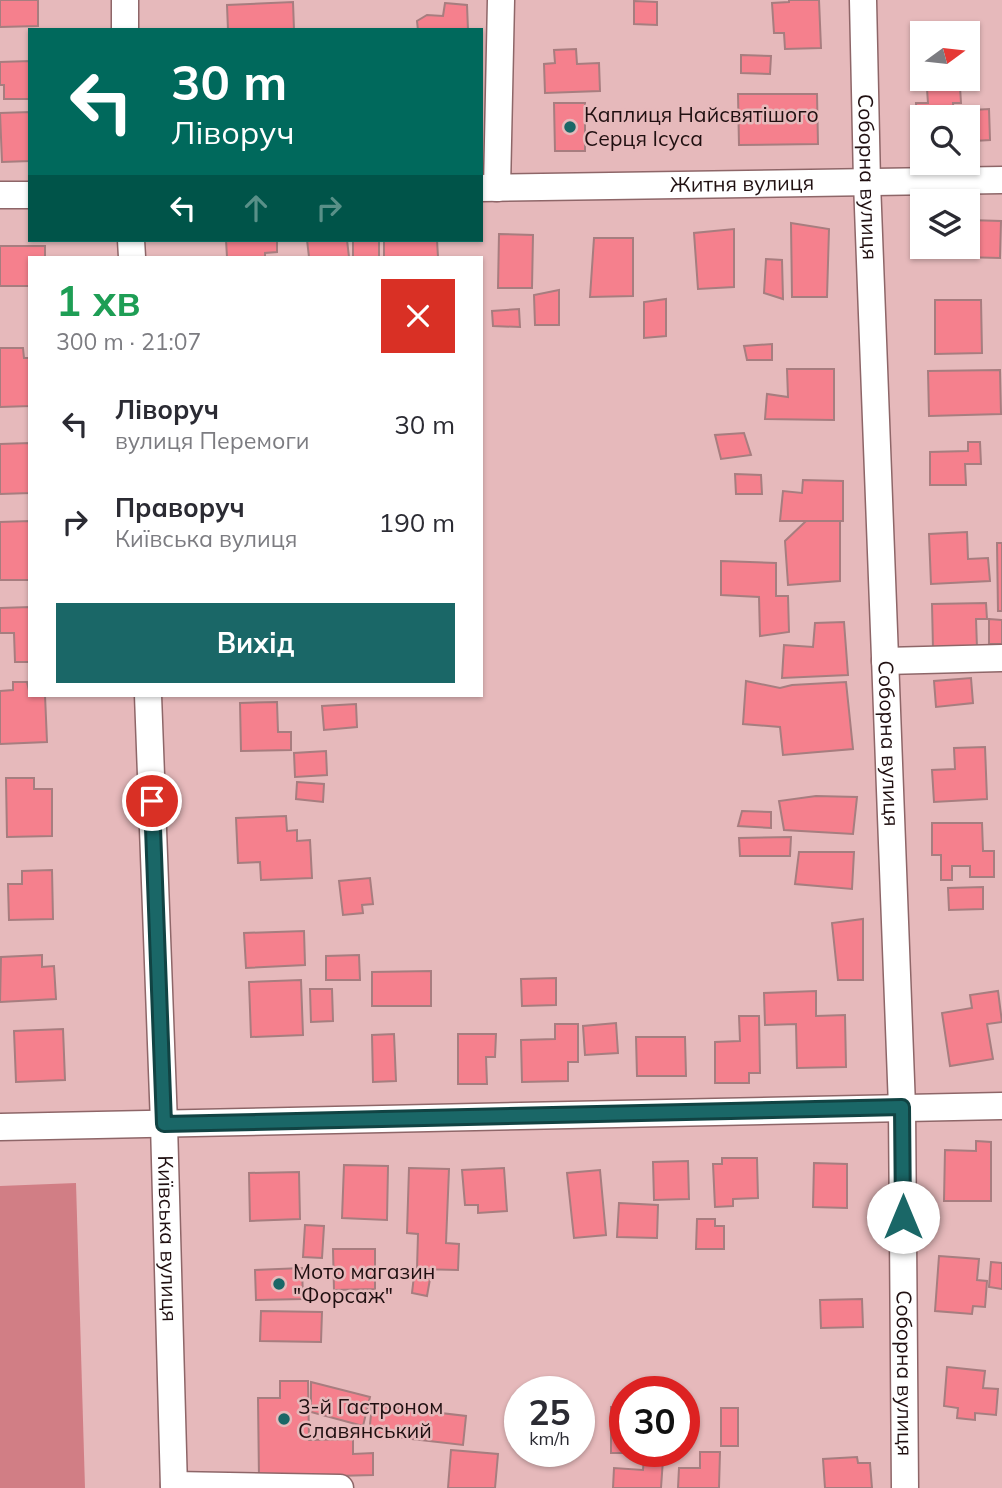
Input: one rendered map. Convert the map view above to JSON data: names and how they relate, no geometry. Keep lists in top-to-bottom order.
{
  "streets": {
    "street": ["Соборна вулиця", "Житня вулиця", "Київська вулиця"]
  },
  "crossings": [
    ["Соборна вулиця", "Житня вулиця"]
  ],
  "places": ["Каплиця Найсвятішого Серця Ісуса", "Мото магазин \"Форсаж\"", "3-й Гастроном Славянський"],
  "north": "right",
  "page": {
    "turn": ["30 m", "Ліворуч"],
    "heading": ["1 хв", "300 m · 21:07"],
    "list": [
      {
        "name": "Ліворуч",
        "note": "вулиця Перемоги",
        "value": "30 m"
      },
      {
        "name": "Праворуч",
        "note": "Київська вулиця",
        "value": "190 m"
      }
    ],
    "buttons": "Вихід",
    "speed": "25 km/h",
    "limit": "30"
  }
}
